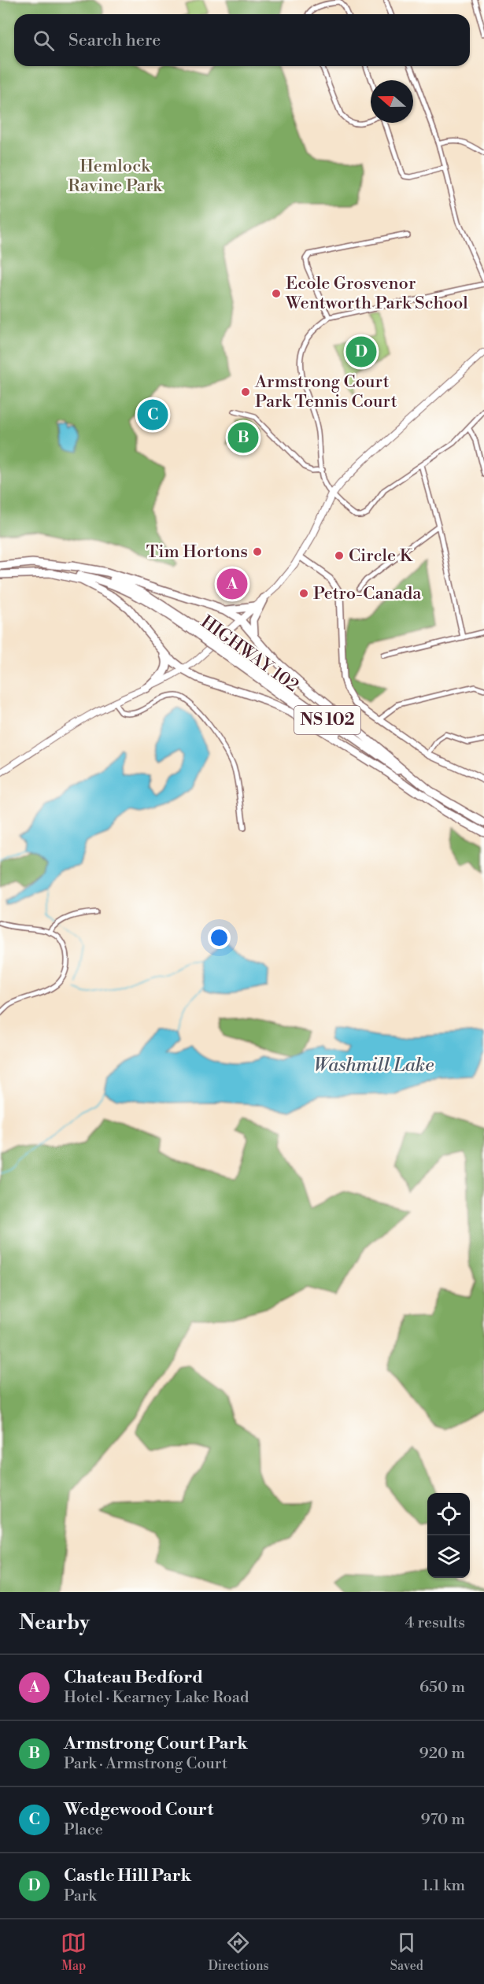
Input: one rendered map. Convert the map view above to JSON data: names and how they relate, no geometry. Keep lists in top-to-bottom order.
{
  "streets": {
    "highway": ["HIGHWAY 102", "NS 102"]
  },
  "water": ["Washmill Lake"],
  "parks": ["Hemlock Ravine Park"],
  "places": [
    "Ecole Grosvenor Wentworth Park School",
    "Armstrong Court Park Tennis Court",
    "Tim Hortons",
    "Circle K",
    "Petro-Canada"
  ],
  "north": "left",
  "page": {
    "search": "Search here",
    "pins": [
      "D",
      "C",
      "B",
      "A"
    ],
    "heading": ["Nearby", "4 results"],
    "list": [
      {
        "mark": "A",
        "name": "Chateau Bedford",
        "note": "Hotel · Kearney Lake Road",
        "value": "650 m"
      },
      {
        "mark": "B",
        "name": "Armstrong Court Park",
        "note": "Park · Armstrong Court",
        "value": "920 m"
      },
      {
        "mark": "C",
        "name": "Wedgewood Court",
        "note": "Place",
        "value": "970 m"
      },
      {
        "mark": "D",
        "name": "Castle Hill Park",
        "note": "Park",
        "value": "1.1 km"
      }
    ],
    "nav": ["Map", "Directions", "Saved"]
  }
}
